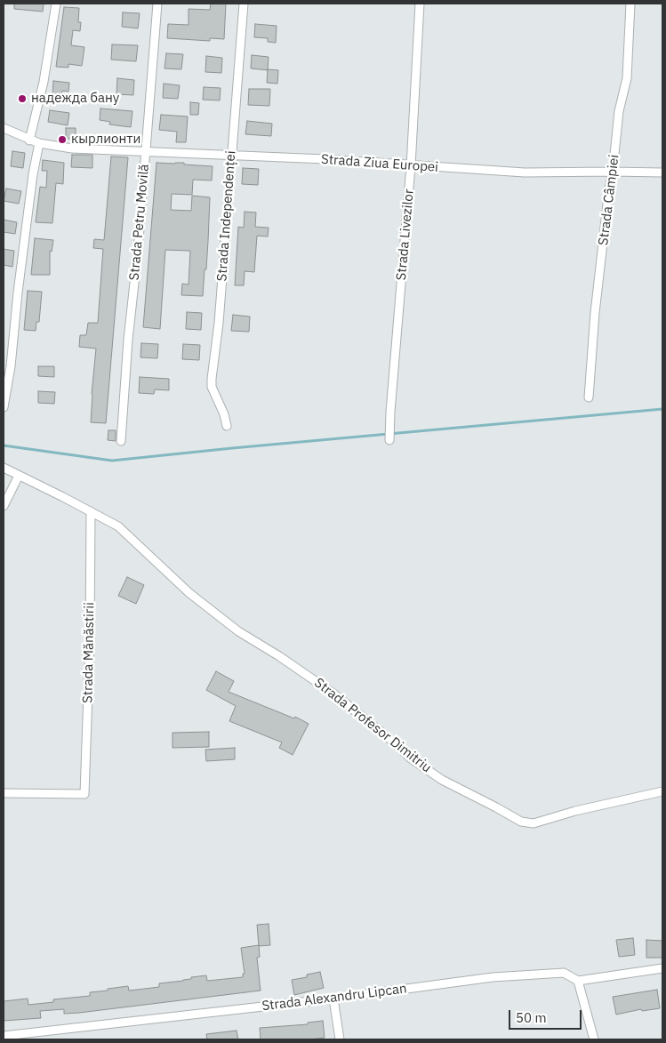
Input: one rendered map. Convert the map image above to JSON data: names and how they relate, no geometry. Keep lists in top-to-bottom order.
{
  "streets": {
    "street": [
      "Strada Ziua Europei",
      "Strada Câmpiei",
      "Strada Independenței",
      "Strada Petru Movilă",
      "Strada Livezilor",
      "Strada Mănăstirii",
      "Strada Profesor Dimitriu",
      "Strada Alexandru Lipcan"
    ]
  },
  "crossings": [
    ["Strada Ziua Europei", "Strada Câmpiei"],
    ["Strada Ziua Europei", "Strada Independenței"],
    ["Strada Ziua Europei", "Strada Petru Movilă"],
    ["Strada Ziua Europei", "Strada Livezilor"],
    ["Strada Mănăstirii", "Strada Profesor Dimitriu"]
  ],
  "places": ["надежда бану", "кырлионти"],
  "scale_bar": "50 m"
}
